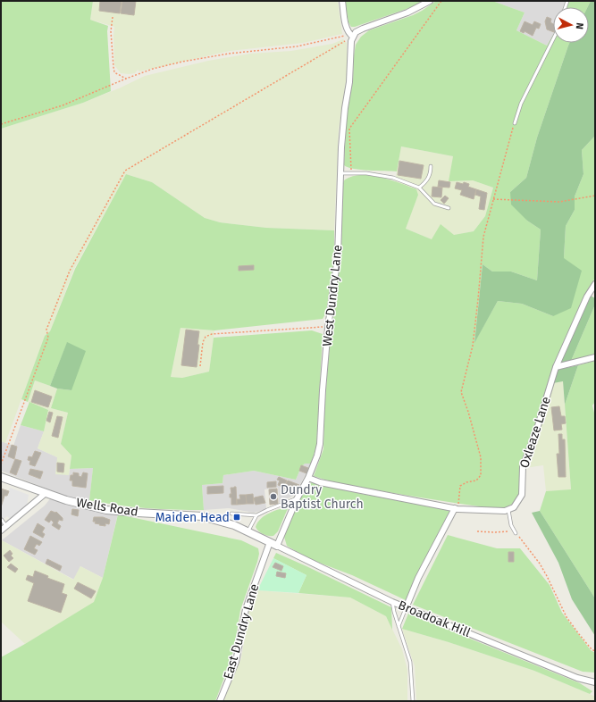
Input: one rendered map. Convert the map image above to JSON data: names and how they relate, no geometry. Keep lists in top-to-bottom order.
{
  "streets": {
    "street": [
      "West Dundry Lane",
      "Oxleaze Lane",
      "Wells Road",
      "Broadoak Hill",
      "East Dundry Lane"
    ]
  },
  "crossings": [
    ["West Dundry Lane", "Wells Road"],
    ["West Dundry Lane", "Broadoak Hill"],
    ["Wells Road", "Broadoak Hill"],
    ["Wells Road", "East Dundry Lane"]
  ],
  "places": {
    "other": ["Dundry Baptist Church"],
    "transit": ["Maiden Head"]
  },
  "north": "right"
}
